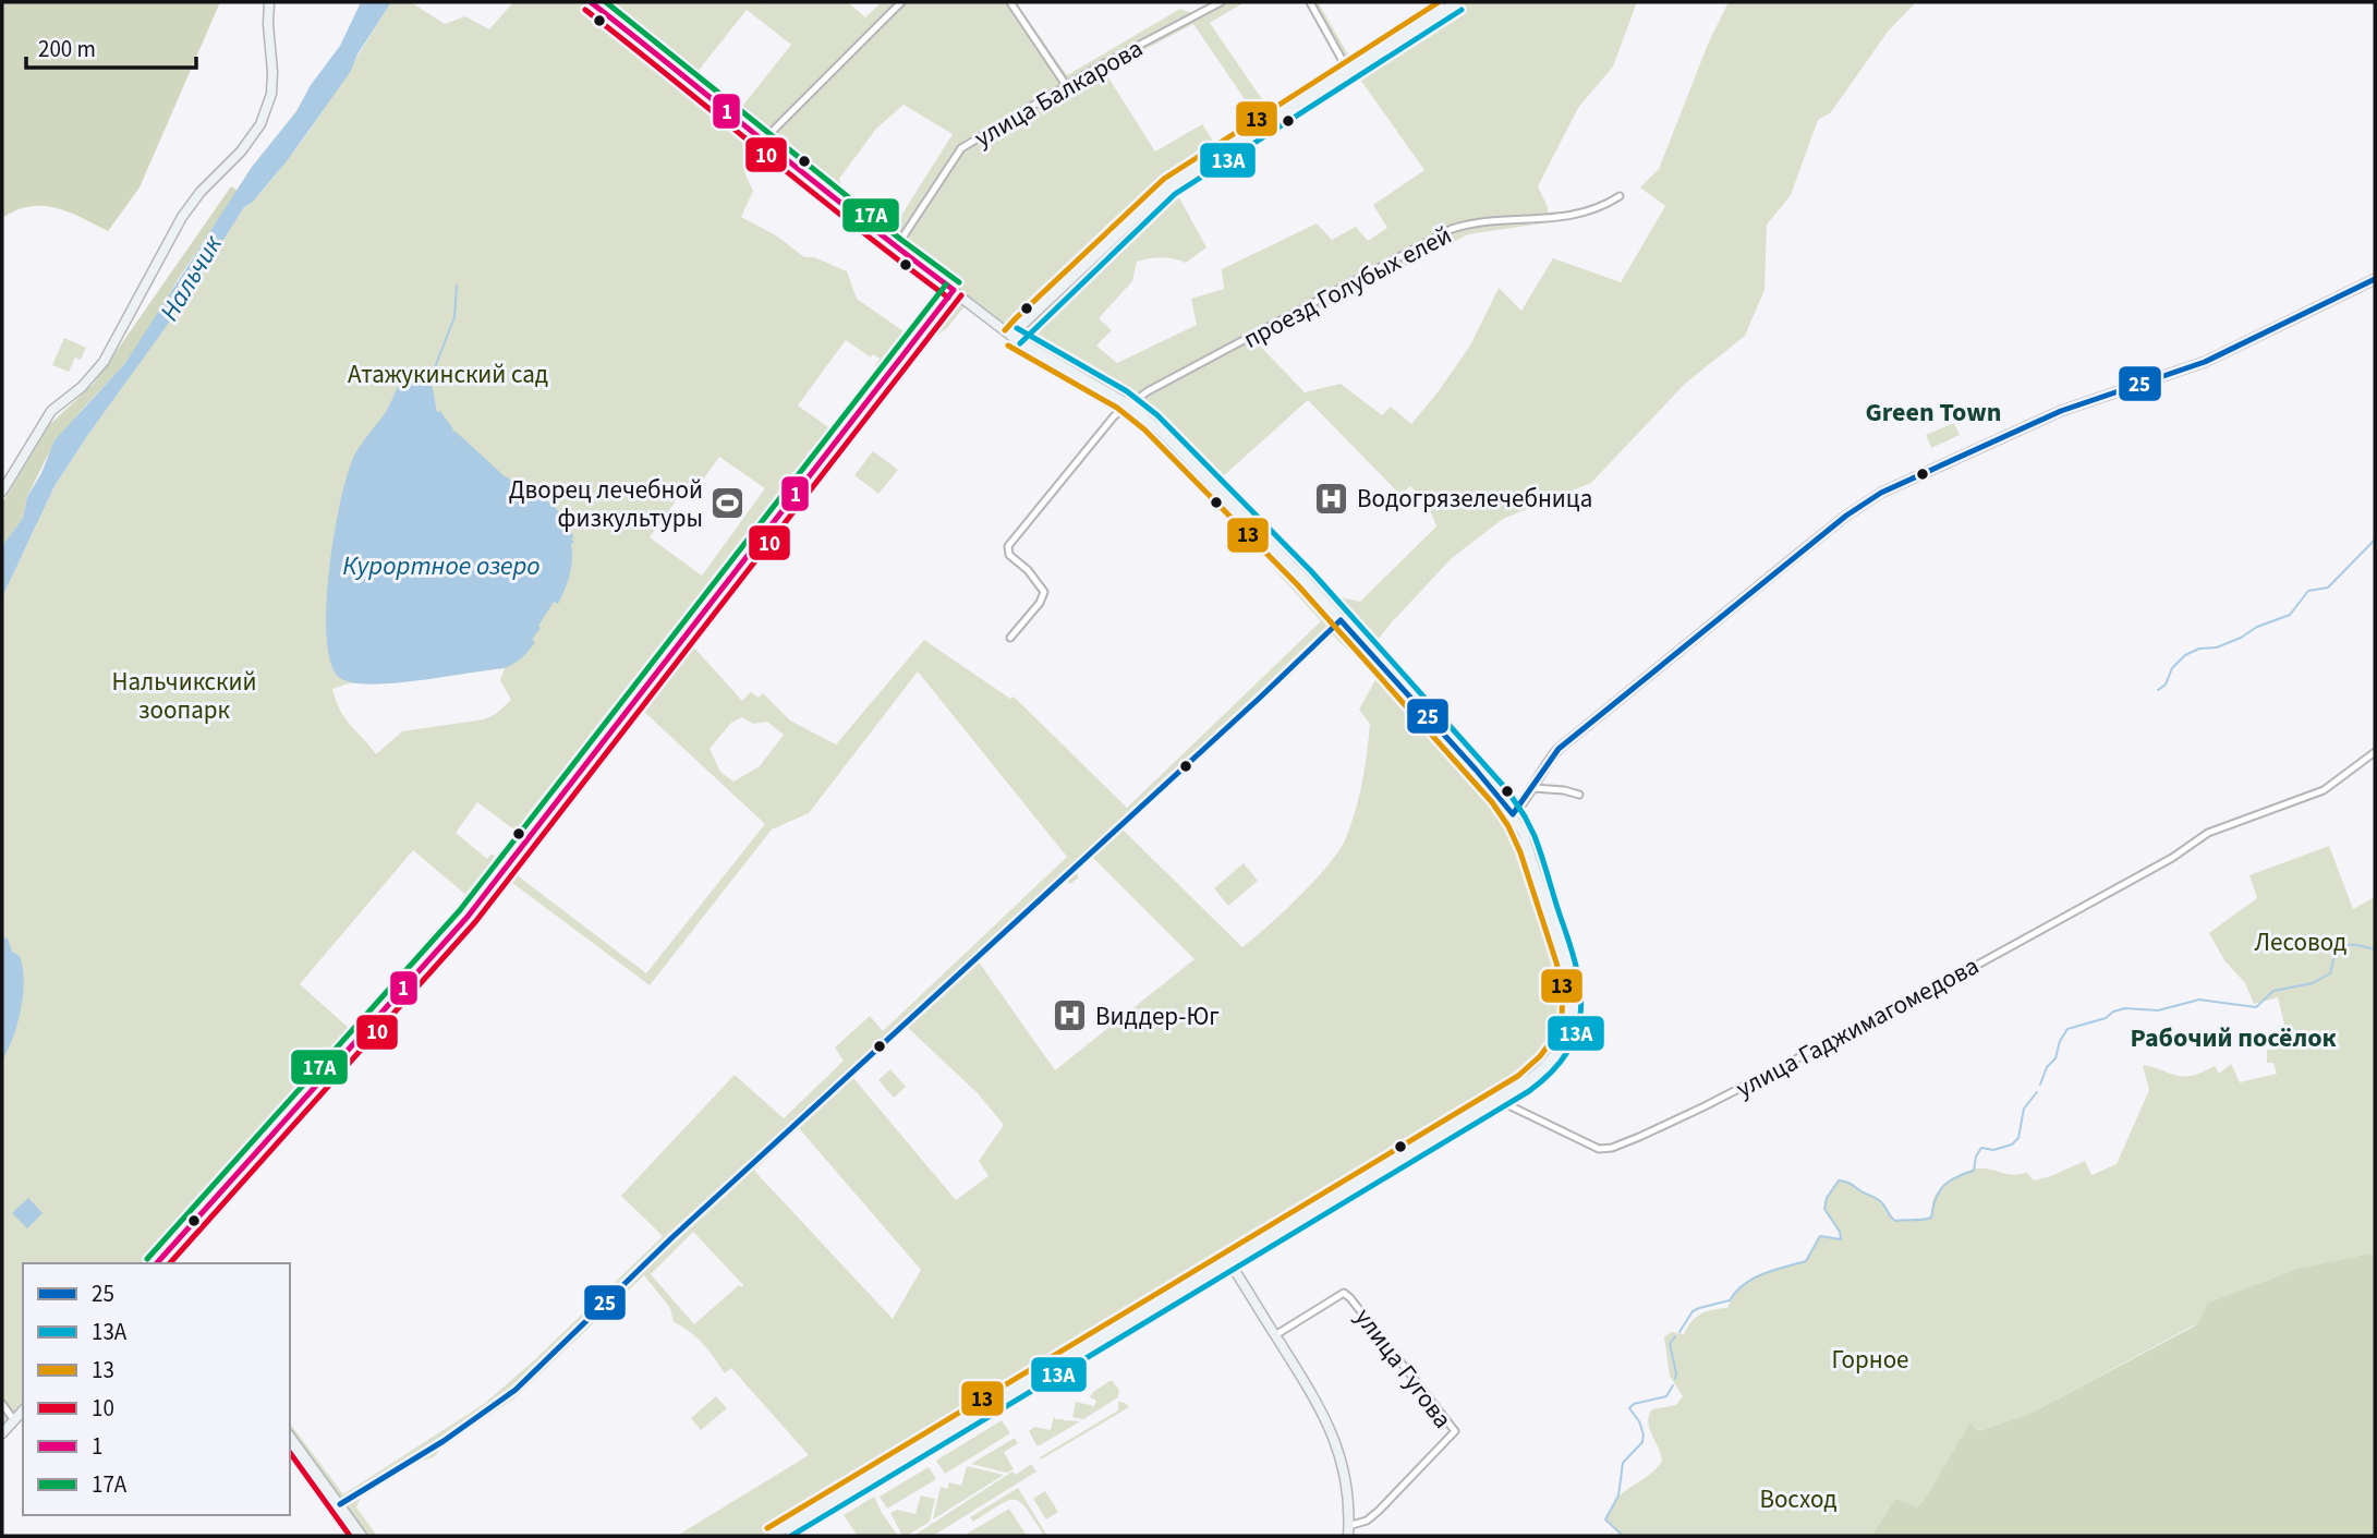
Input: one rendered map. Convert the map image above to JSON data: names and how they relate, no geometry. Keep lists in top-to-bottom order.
{
  "streets": {
    "street": [
      "улица Балкарова",
      "проезд Голубых елей",
      "улица Гаджимагомедова",
      "улица Гугова"
    ]
  },
  "districts": ["Green Town", "Рабочий посёлок"],
  "water": ["Нальчик", "Курортное озеро"],
  "parks": [
    "Атажукинский сад",
    "Нальчикский зоопарк",
    "Лесовод",
    "Горное",
    "Восход"
  ],
  "places": {
    "hospital": ["Водогрязелечебница", "Виддер-Юг"],
    "sports": ["Дворец лечебной физкультуры"]
  },
  "lines": [
    "transit line 13",
    "transit line 1",
    "transit line 17А",
    "transit line 13А",
    "transit line 10",
    "transit line 25"
  ],
  "legend": [
    "25",
    "13А",
    "13",
    "10",
    "1",
    "17А"
  ],
  "scale_bar": "200 m"
}
